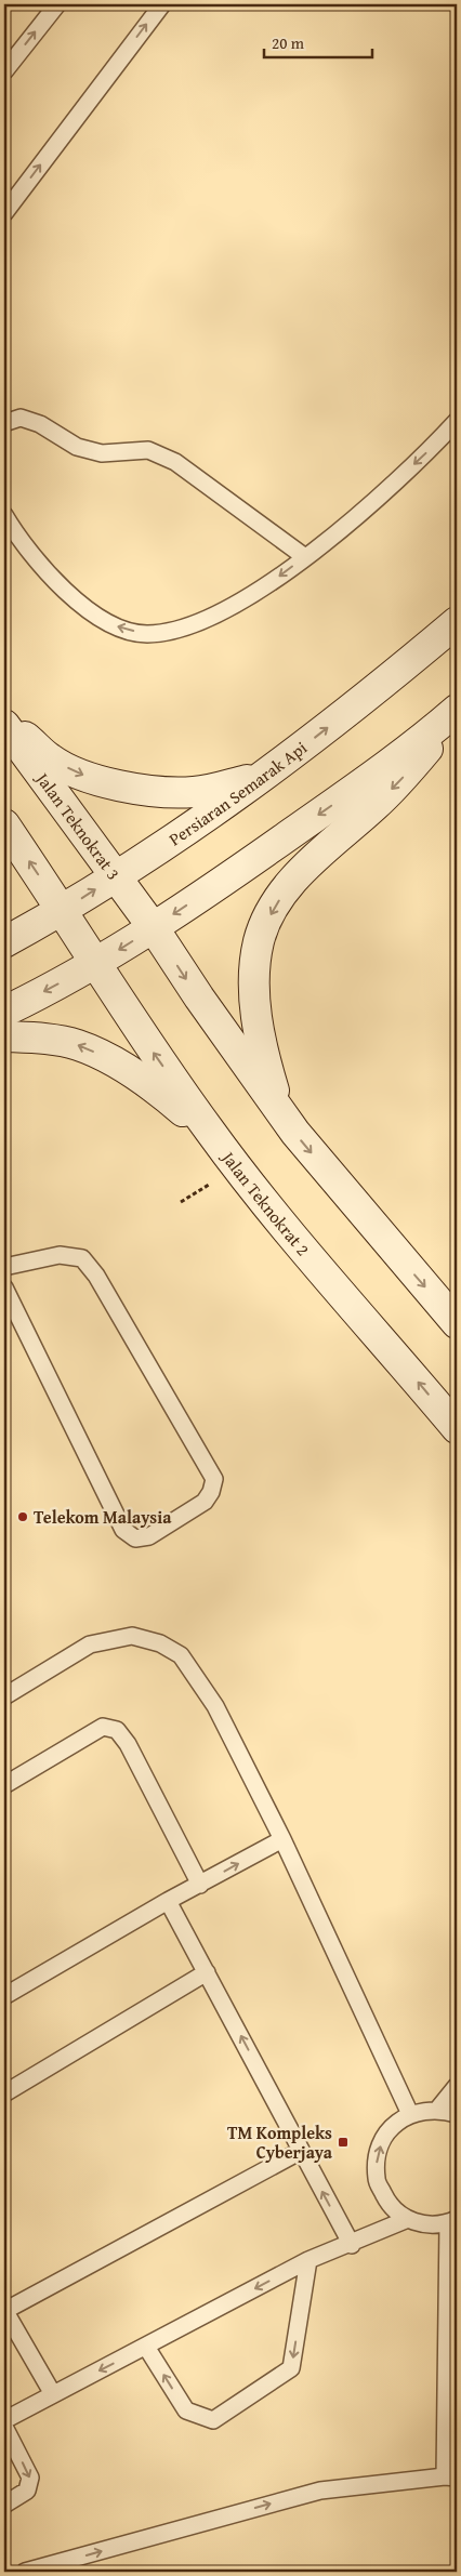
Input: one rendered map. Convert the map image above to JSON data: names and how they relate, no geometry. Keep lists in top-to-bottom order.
{
  "streets": {
    "main road": ["Persiaran Semarak Api", "Jalan Teknokrat 3", "Jalan Teknokrat 2"]
  },
  "crossings": [
    ["Persiaran Semarak Api", "Jalan Teknokrat 3"]
  ],
  "places": {
    "other": ["Telekom Malaysia"],
    "transit": ["TM Kompleks Cyberjaya"]
  },
  "scale_bar": "20 m"
}
